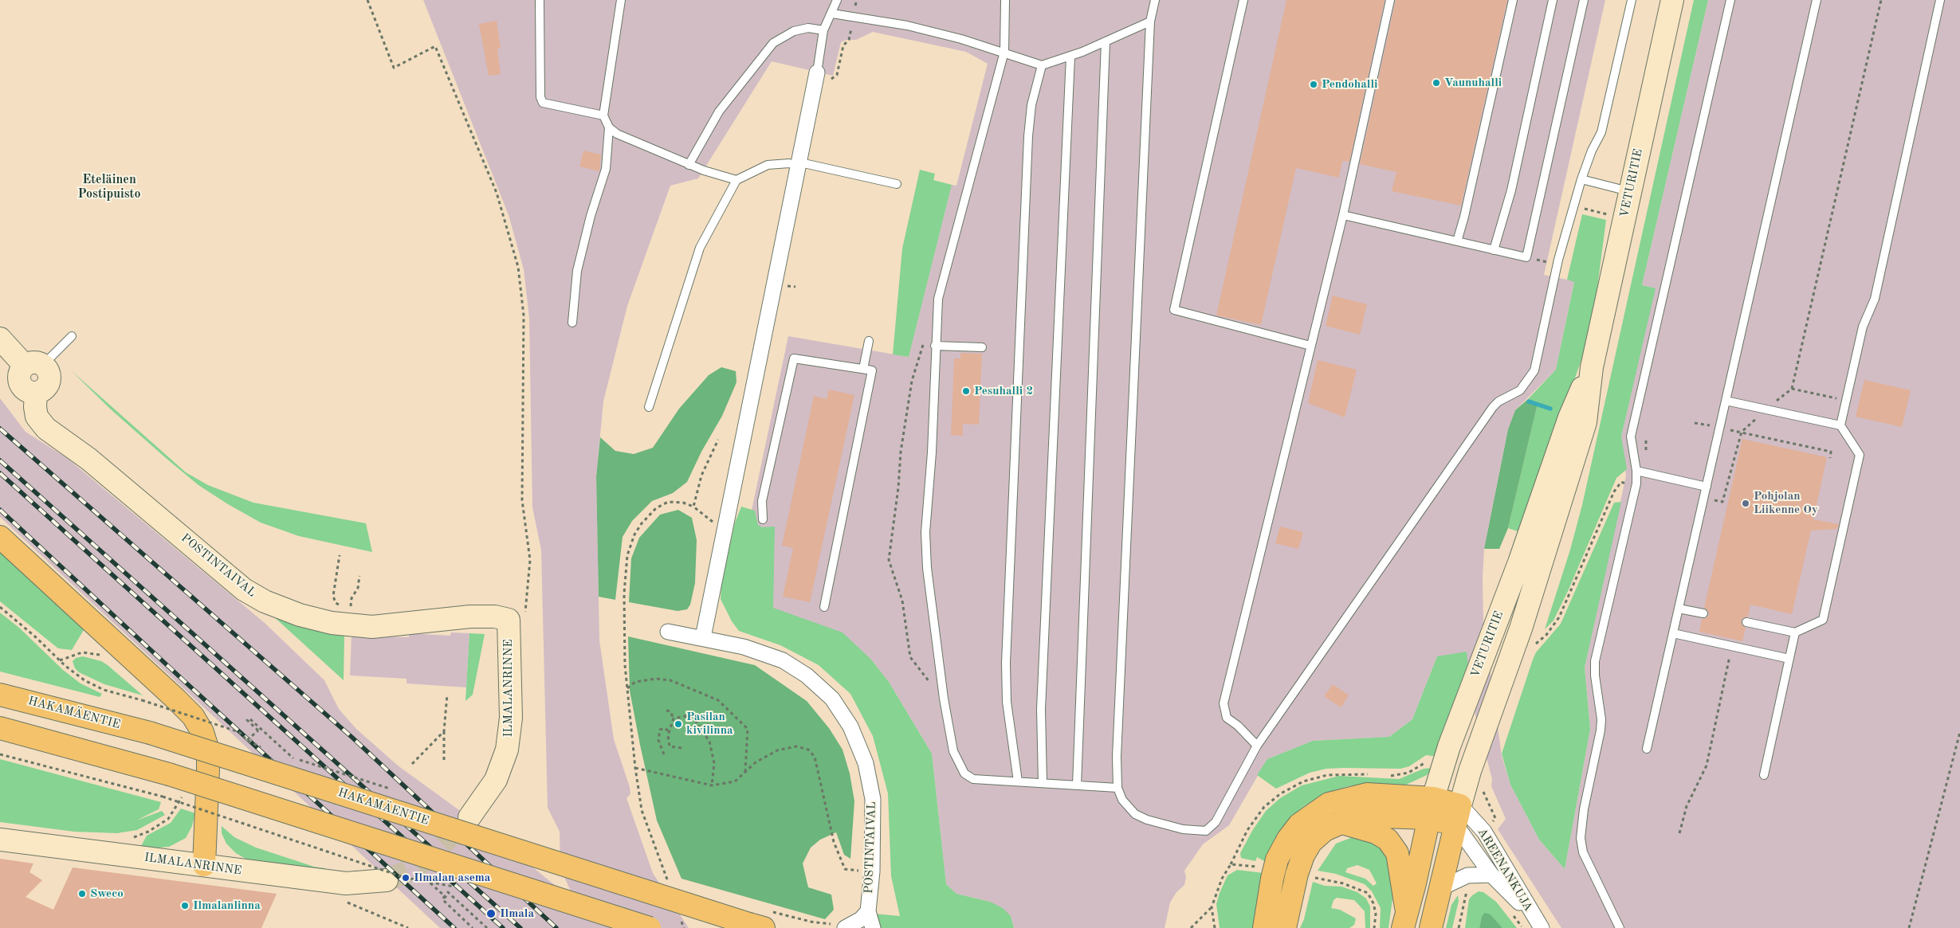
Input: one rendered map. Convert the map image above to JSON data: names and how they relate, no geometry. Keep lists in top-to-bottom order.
{
  "streets": {
    "main road": [
      "VETURITIE",
      "POSTINTAIVAL",
      "ILMALANRINNE",
      "HAKAMÄENTIE"
    ],
    "street": ["AREENANKUJA"]
  },
  "crossings": [
    ["VETURITIE", "AREENANKUJA"],
    ["POSTINTAIVAL", "ILMALANRINNE"]
  ],
  "districts": ["Eteläinen Postipuisto"],
  "places": [
    "Vaunuhalli",
    "Pendohalli",
    "Pesuhalli 2",
    "Pohjolan Liikenne Oy",
    "Pasilan kivilinna",
    "Ilmalan asema",
    "Sweco",
    "Ilmalanlinna",
    "Ilmala"
  ]
}
